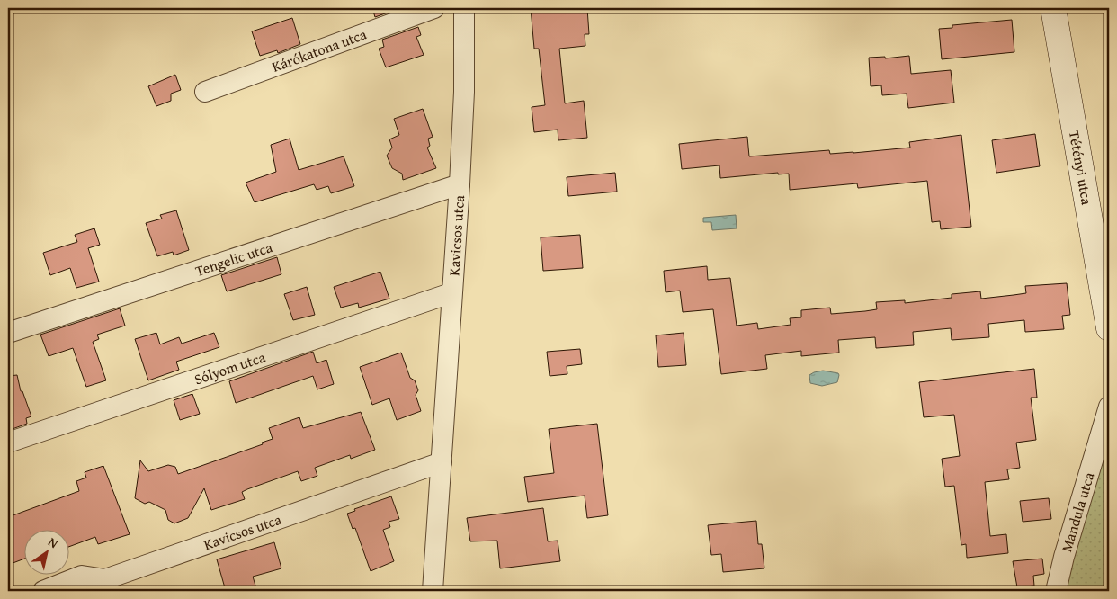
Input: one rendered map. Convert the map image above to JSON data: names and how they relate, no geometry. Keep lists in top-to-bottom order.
{
  "streets": {
    "street": [
      "Kárókatona utca",
      "Tétényi utca",
      "Kavicsos utca",
      "Tengelic utca",
      "Sólyom utca",
      "Mandula utca"
    ]
  },
  "crossings": [
    ["Kavicsos utca", "Tengelic utca"],
    ["Kavicsos utca", "Sólyom utca"]
  ],
  "north": "top right"
}
